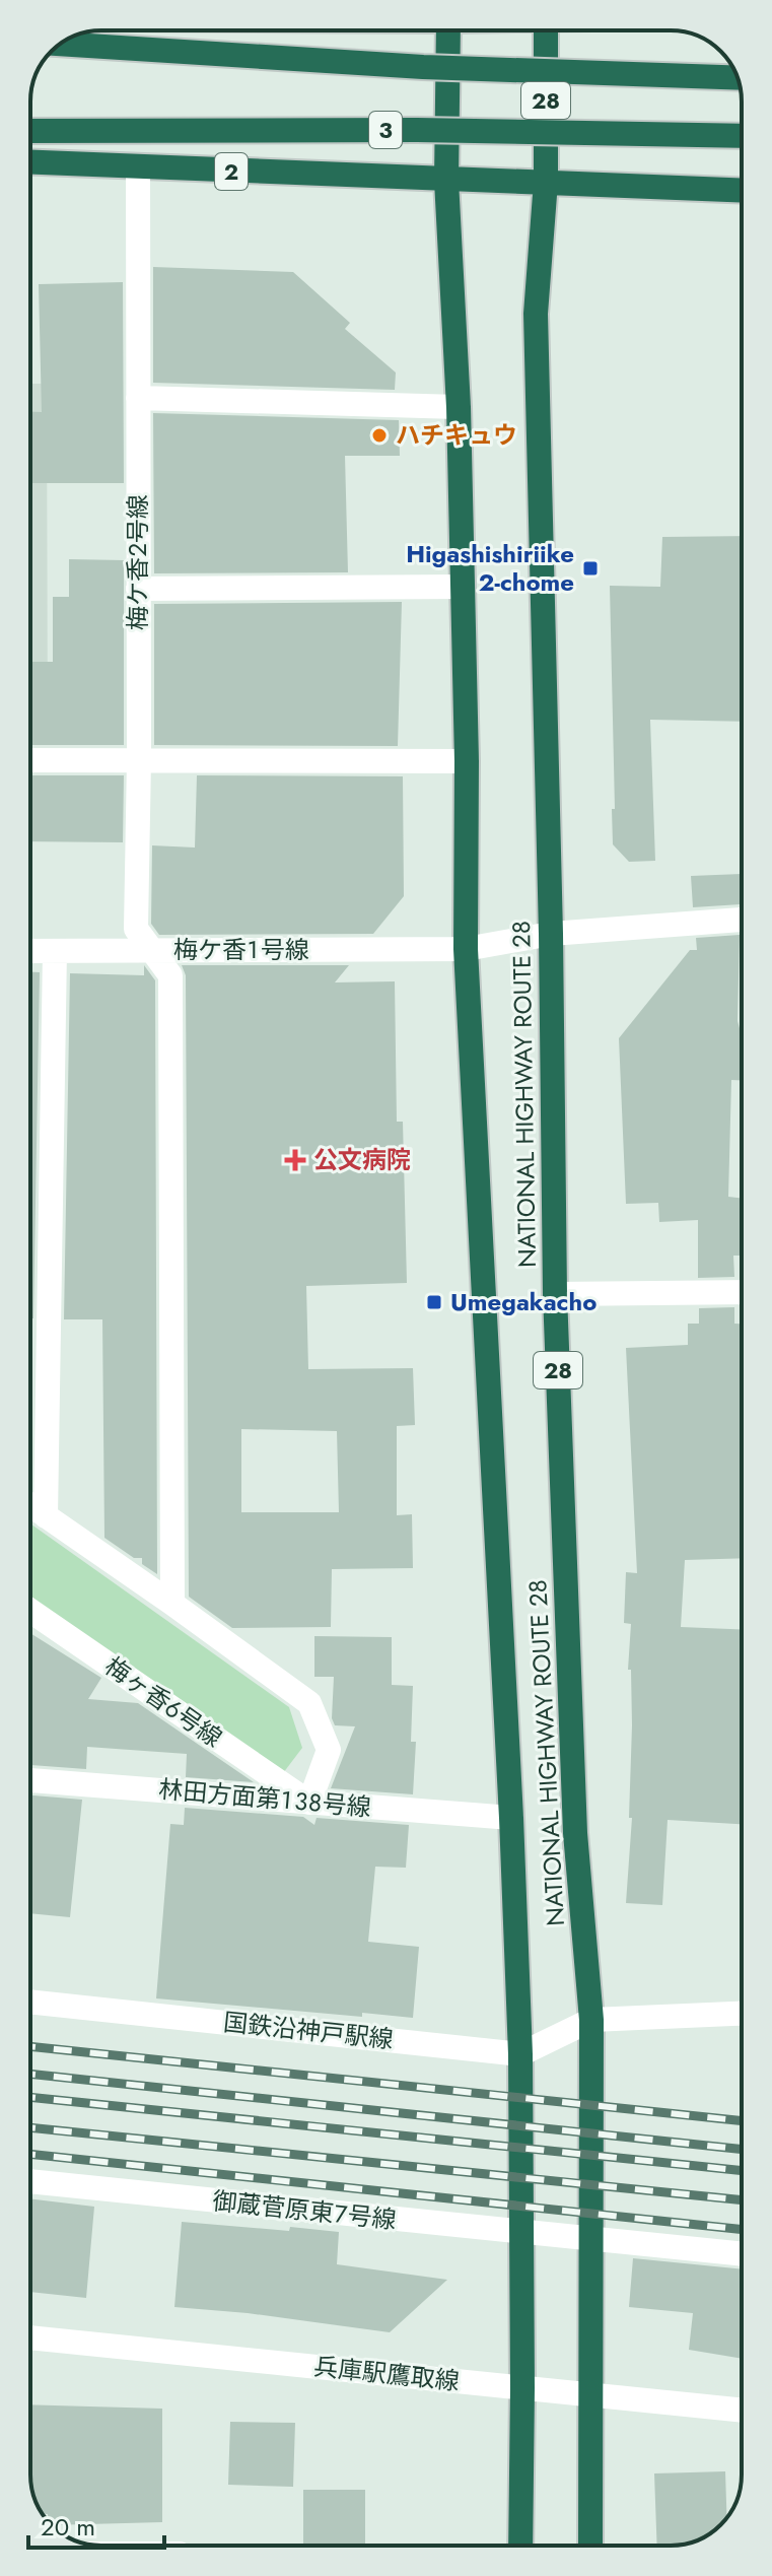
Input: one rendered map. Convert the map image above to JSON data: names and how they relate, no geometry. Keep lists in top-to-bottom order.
{
  "streets": {
    "highway": [
      "28",
      "3",
      "2",
      "NATIONAL HIGHWAY ROUTE 28"
    ],
    "street": [
      "梅ケ香２号線",
      "梅ケ香１号線",
      "梅ヶ香６号線",
      "林田方面第１３８号線",
      "国鉄沿神戸駅線",
      "御蔵菅原東７号線",
      "兵庫駅鷹取線"
    ]
  },
  "crossings": [
    ["2", "梅ケ香２号線"],
    ["2", "NATIONAL HIGHWAY ROUTE 28"],
    ["梅ケ香２号線", "梅ケ香１号線"],
    ["梅ケ香１号線", "NATIONAL HIGHWAY ROUTE 28"],
    ["NATIONAL HIGHWAY ROUTE 28", "林田方面第１３８号線"],
    ["NATIONAL HIGHWAY ROUTE 28", "国鉄沿神戸駅線"],
    ["NATIONAL HIGHWAY ROUTE 28", "御蔵菅原東７号線"],
    ["NATIONAL HIGHWAY ROUTE 28", "兵庫駅鷹取線"],
    ["梅ヶ香６号線", "林田方面第１３８号線"]
  ],
  "places": {
    "other": ["ハチキュウ"],
    "transit": ["Higashishiriike 2-chome", "Umegakacho"],
    "health": ["公文病院"]
  },
  "scale_bar": "20 m"
}
